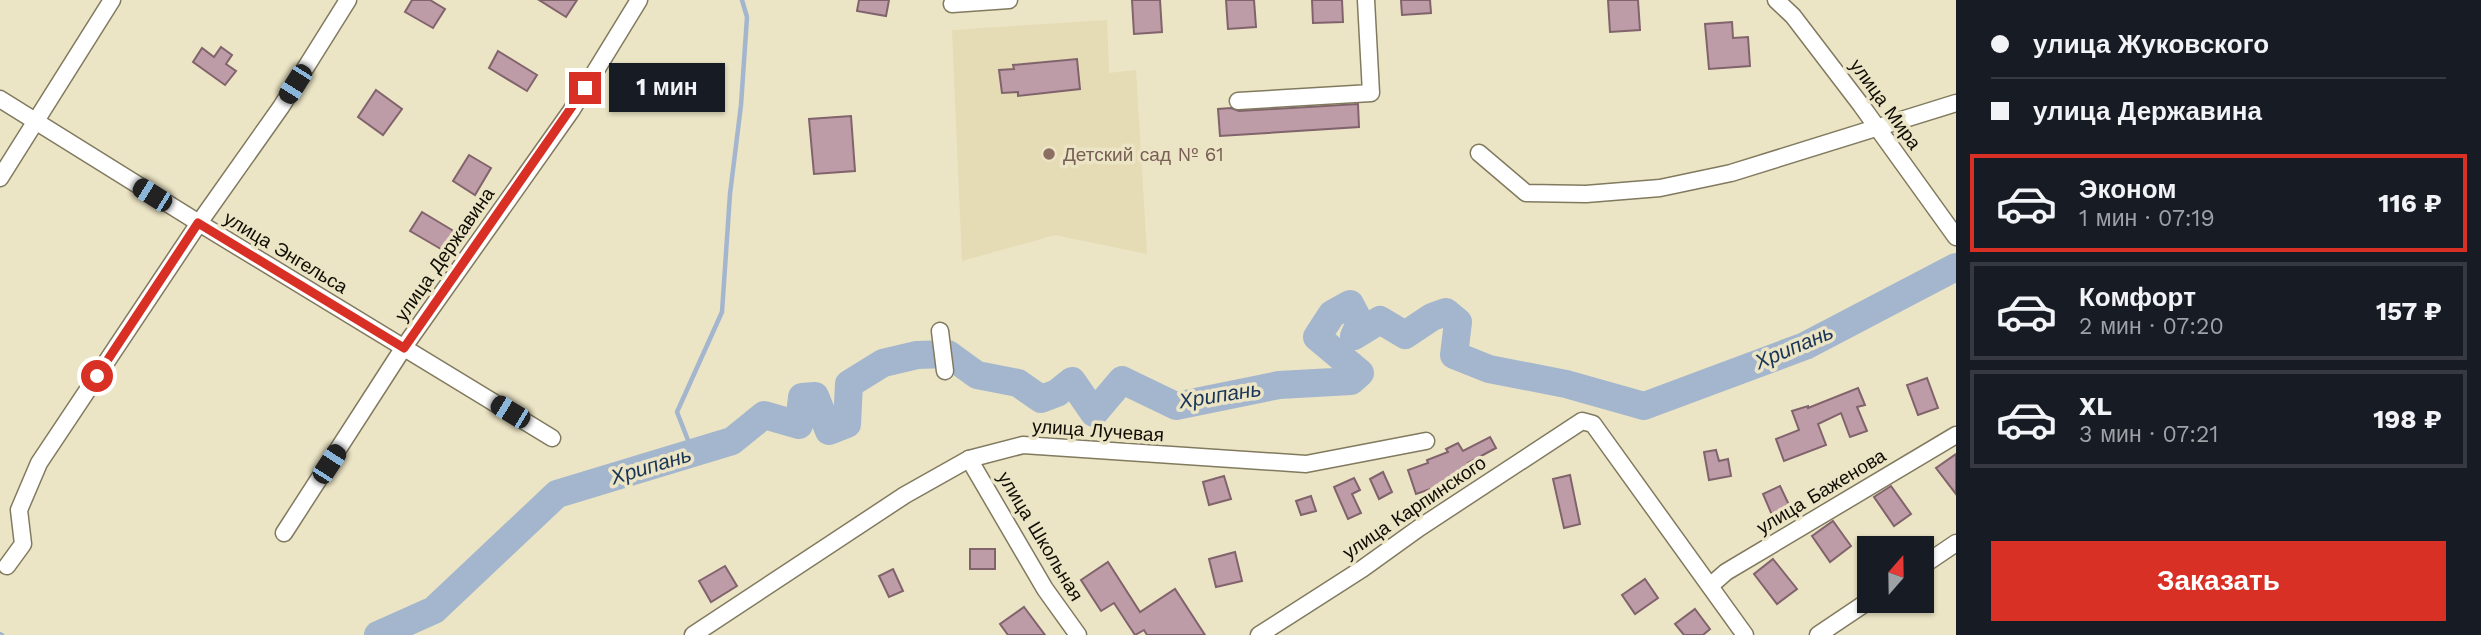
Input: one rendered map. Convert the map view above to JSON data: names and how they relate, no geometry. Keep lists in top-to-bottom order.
{
  "streets": {
    "street": [
      "улица Мира",
      "улица Энгельса",
      "улица Державина",
      "улица Лучевая",
      "улица Баженова",
      "улица Карпинского",
      "улица Школьная"
    ]
  },
  "crossings": [
    ["улица Энгельса", "улица Державина"],
    ["улица Лучевая", "улица Школьная"],
    ["улица Баженова", "улица Карпинского"]
  ],
  "water": ["Хрипань"],
  "places": ["Детский сад № 61"],
  "north": "top",
  "page": {
    "banner": ["улица Жуковского", "улица Державина"],
    "bubble": "1 мин",
    "list": [
      {
        "name": "Эконом",
        "note": "1 мин · 07:19",
        "value": "116 ₽"
      },
      {
        "name": "Комфорт",
        "note": "2 мин · 07:20",
        "value": "157 ₽"
      },
      {
        "name": "XL",
        "note": "3 мин · 07:21",
        "value": "198 ₽"
      }
    ],
    "buttons": "Заказать"
  }
}
